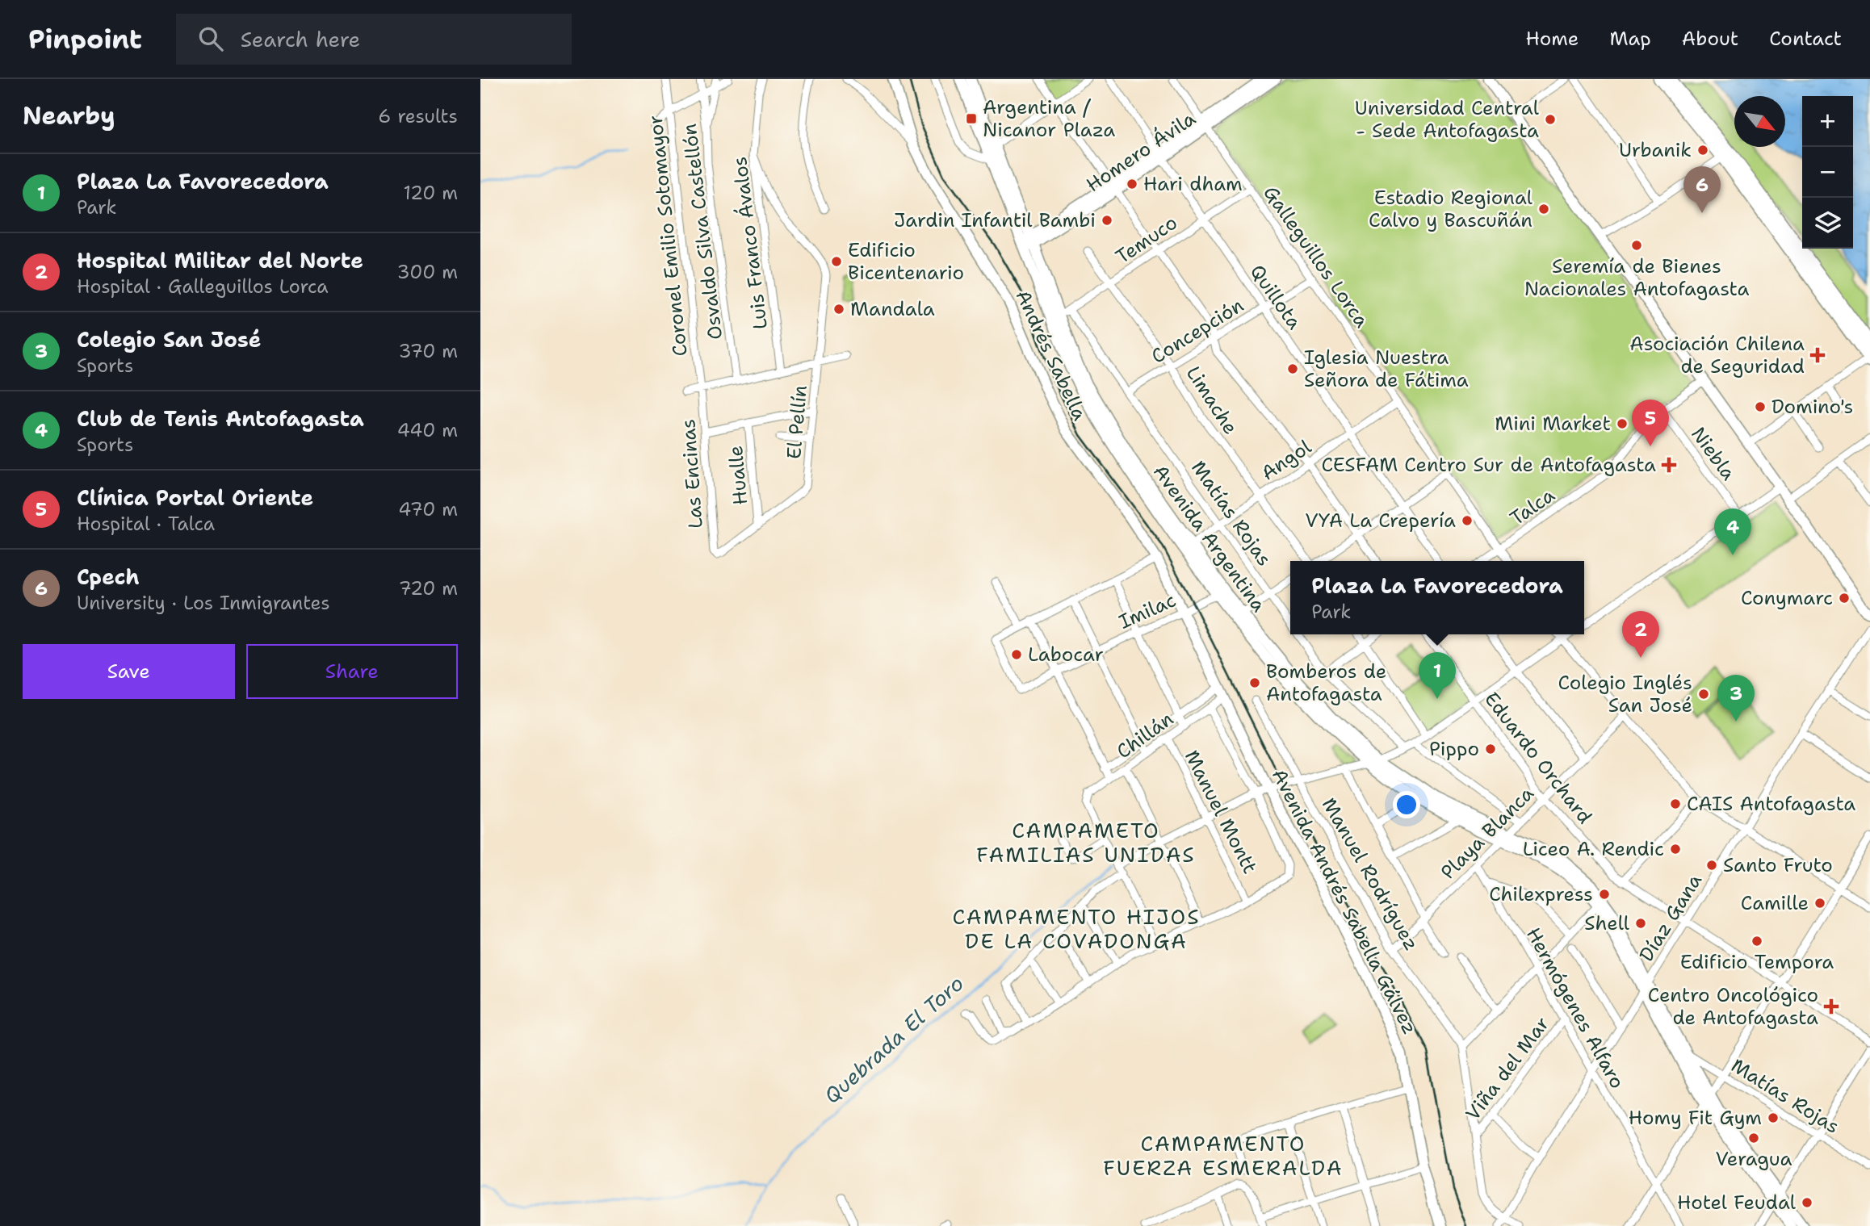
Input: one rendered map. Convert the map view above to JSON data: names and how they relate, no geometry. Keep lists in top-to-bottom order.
{
  "streets": {
    "main road": [
      "Homero Ávila",
      "Andrés Sabella",
      "Avenida Argentina",
      "Avenida Andrés Sabella Gálvez"
    ],
    "street": [
      "Osvaldo Silva Castellón",
      "Coronel Emilio Sotomayor",
      "Temuco",
      "Luis Franco Ávalos",
      "Galleguillos Lorca",
      "Quillota",
      "Concepción",
      "Limache",
      "El Pellín",
      "Niebla",
      "Angol",
      "Las Encinas",
      "Hualle",
      "Talca",
      "Matías Rojas",
      "Imilac",
      "Chillán",
      "Eduardo Orchard",
      "Manuel Montt",
      "Playa Blanca",
      "Manuel Rodríguez",
      "Díaz Gana",
      "Hermógenes Alfaro",
      "Viña del Mar"
    ]
  },
  "crossings": [
    ["Homero Ávila", "Galleguillos Lorca"],
    ["Homero Ávila", "Quillota"],
    ["Homero Ávila", "Avenida Argentina"],
    ["Coronel Emilio Sotomayor", "Las Encinas"],
    ["Temuco", "Galleguillos Lorca"],
    ["Temuco", "Quillota"],
    ["Temuco", "Limache"],
    ["Temuco", "Matías Rojas"],
    ["Temuco", "Avenida Argentina"],
    ["Luis Franco Ávalos", "El Pellín"],
    ["Galleguillos Lorca", "Concepción"],
    ["Galleguillos Lorca", "Angol"],
    ["Galleguillos Lorca", "Talca"],
    ["Quillota", "Concepción"],
    ["Quillota", "Angol"],
    ["Concepción", "Limache"],
    ["Concepción", "Matías Rojas"],
    ["Andrés Sabella", "Imilac"],
    ["Andrés Sabella", "Chillán"],
    ["Andrés Sabella", "Avenida Andrés Sabella Gálvez"],
    ["Limache", "Angol"],
    ["El Pellín", "Las Encinas"],
    ["El Pellín", "Hualle"],
    ["Niebla", "Talca"],
    ["Angol", "Matías Rojas"],
    ["Angol", "Avenida Argentina"],
    ["Las Encinas", "Hualle"],
    ["Matías Rojas", "Avenida Argentina"],
    ["Avenida Argentina", "Imilac"],
    ["Avenida Argentina", "Playa Blanca"],
    ["Avenida Argentina", "Díaz Gana"],
    ["Chillán", "Manuel Montt"],
    ["Chillán", "Avenida Andrés Sabella Gálvez"],
    ["Eduardo Orchard", "Playa Blanca"],
    ["Eduardo Orchard", "Díaz Gana"],
    ["Playa Blanca", "Manuel Rodríguez"],
    ["Playa Blanca", "Hermógenes Alfaro"],
    ["Manuel Rodríguez", "Díaz Gana"],
    ["Manuel Rodríguez", "Viña del Mar"],
    ["Díaz Gana", "Hermógenes Alfaro"],
    ["Hermógenes Alfaro", "Viña del Mar"]
  ],
  "districts": ["CAMPAMETO FAMILIAS UNIDAS", "CAMPAMENTO HIJOS DE LA COVADONGA", "CAMPAMENTO FUERZA ESMERALDA"],
  "water": ["Quebrada El Toro"],
  "places": {
    "transit": ["Argentina / Nicanor Plaza"],
    "other": [
      "Universidad Central - Sede Antofagasta",
      "Urbanik",
      "Hari dham",
      "Estadio Regional Calvo y Bascuñán",
      "Jardin Infantil Bambi",
      "Seremía de Bienes Nacionales Antofagasta",
      "Edificio Bicentenario",
      "Mandala",
      "Iglesia Nuestra Señora de Fátima",
      "Domino's",
      "Mini Market",
      "VYA La Crepería",
      "Conymarc",
      "Labocar",
      "Bomberos de Antofagasta",
      "Colegio Inglés San José",
      "Pippo",
      "CAIS Antofagasta",
      "Liceo A. Rendic",
      "Santo Fruto",
      "Chilexpress",
      "Camille",
      "Shell",
      "Edificio Tempora",
      "Homy Fit Gym",
      "Veragua",
      "Hotel Feudal"
    ],
    "health": ["Asociación Chilena de Seguridad", "CESFAM Centro Sur de Antofagasta", "Centro Oncológico de Antofagasta"]
  },
  "north": "bottom right",
  "page": {
    "header": "Pinpoint",
    "search": "Search here",
    "nav": [
      "Home",
      "Map",
      "About",
      "Contact"
    ],
    "heading": ["Nearby", "6 results"],
    "map_buttons": ["+", "−"],
    "list": [
      {
        "mark": "1",
        "name": "Plaza La Favorecedora",
        "note": "Park",
        "value": "120 m"
      },
      {
        "mark": "2",
        "name": "Hospital Militar del Norte",
        "note": "Hospital · Galleguillos Lorca",
        "value": "300 m"
      },
      {
        "mark": "3",
        "name": "Colegio San José",
        "note": "Sports",
        "value": "370 m"
      },
      {
        "mark": "4",
        "name": "Club de Tenis Antofagasta",
        "note": "Sports",
        "value": "440 m"
      },
      {
        "mark": "5",
        "name": "Clínica Portal Oriente",
        "note": "Hospital · Talca",
        "value": "470 m"
      },
      {
        "mark": "6",
        "name": "Cpech",
        "note": "University · Los Inmigrantes",
        "value": "720 m"
      }
    ],
    "pins": [
      "6",
      "5",
      "4",
      "2",
      "1",
      "3"
    ],
    "popup": ["Plaza La Favorecedora", "Park"],
    "buttons": ["Save", "Share"]
  }
}
